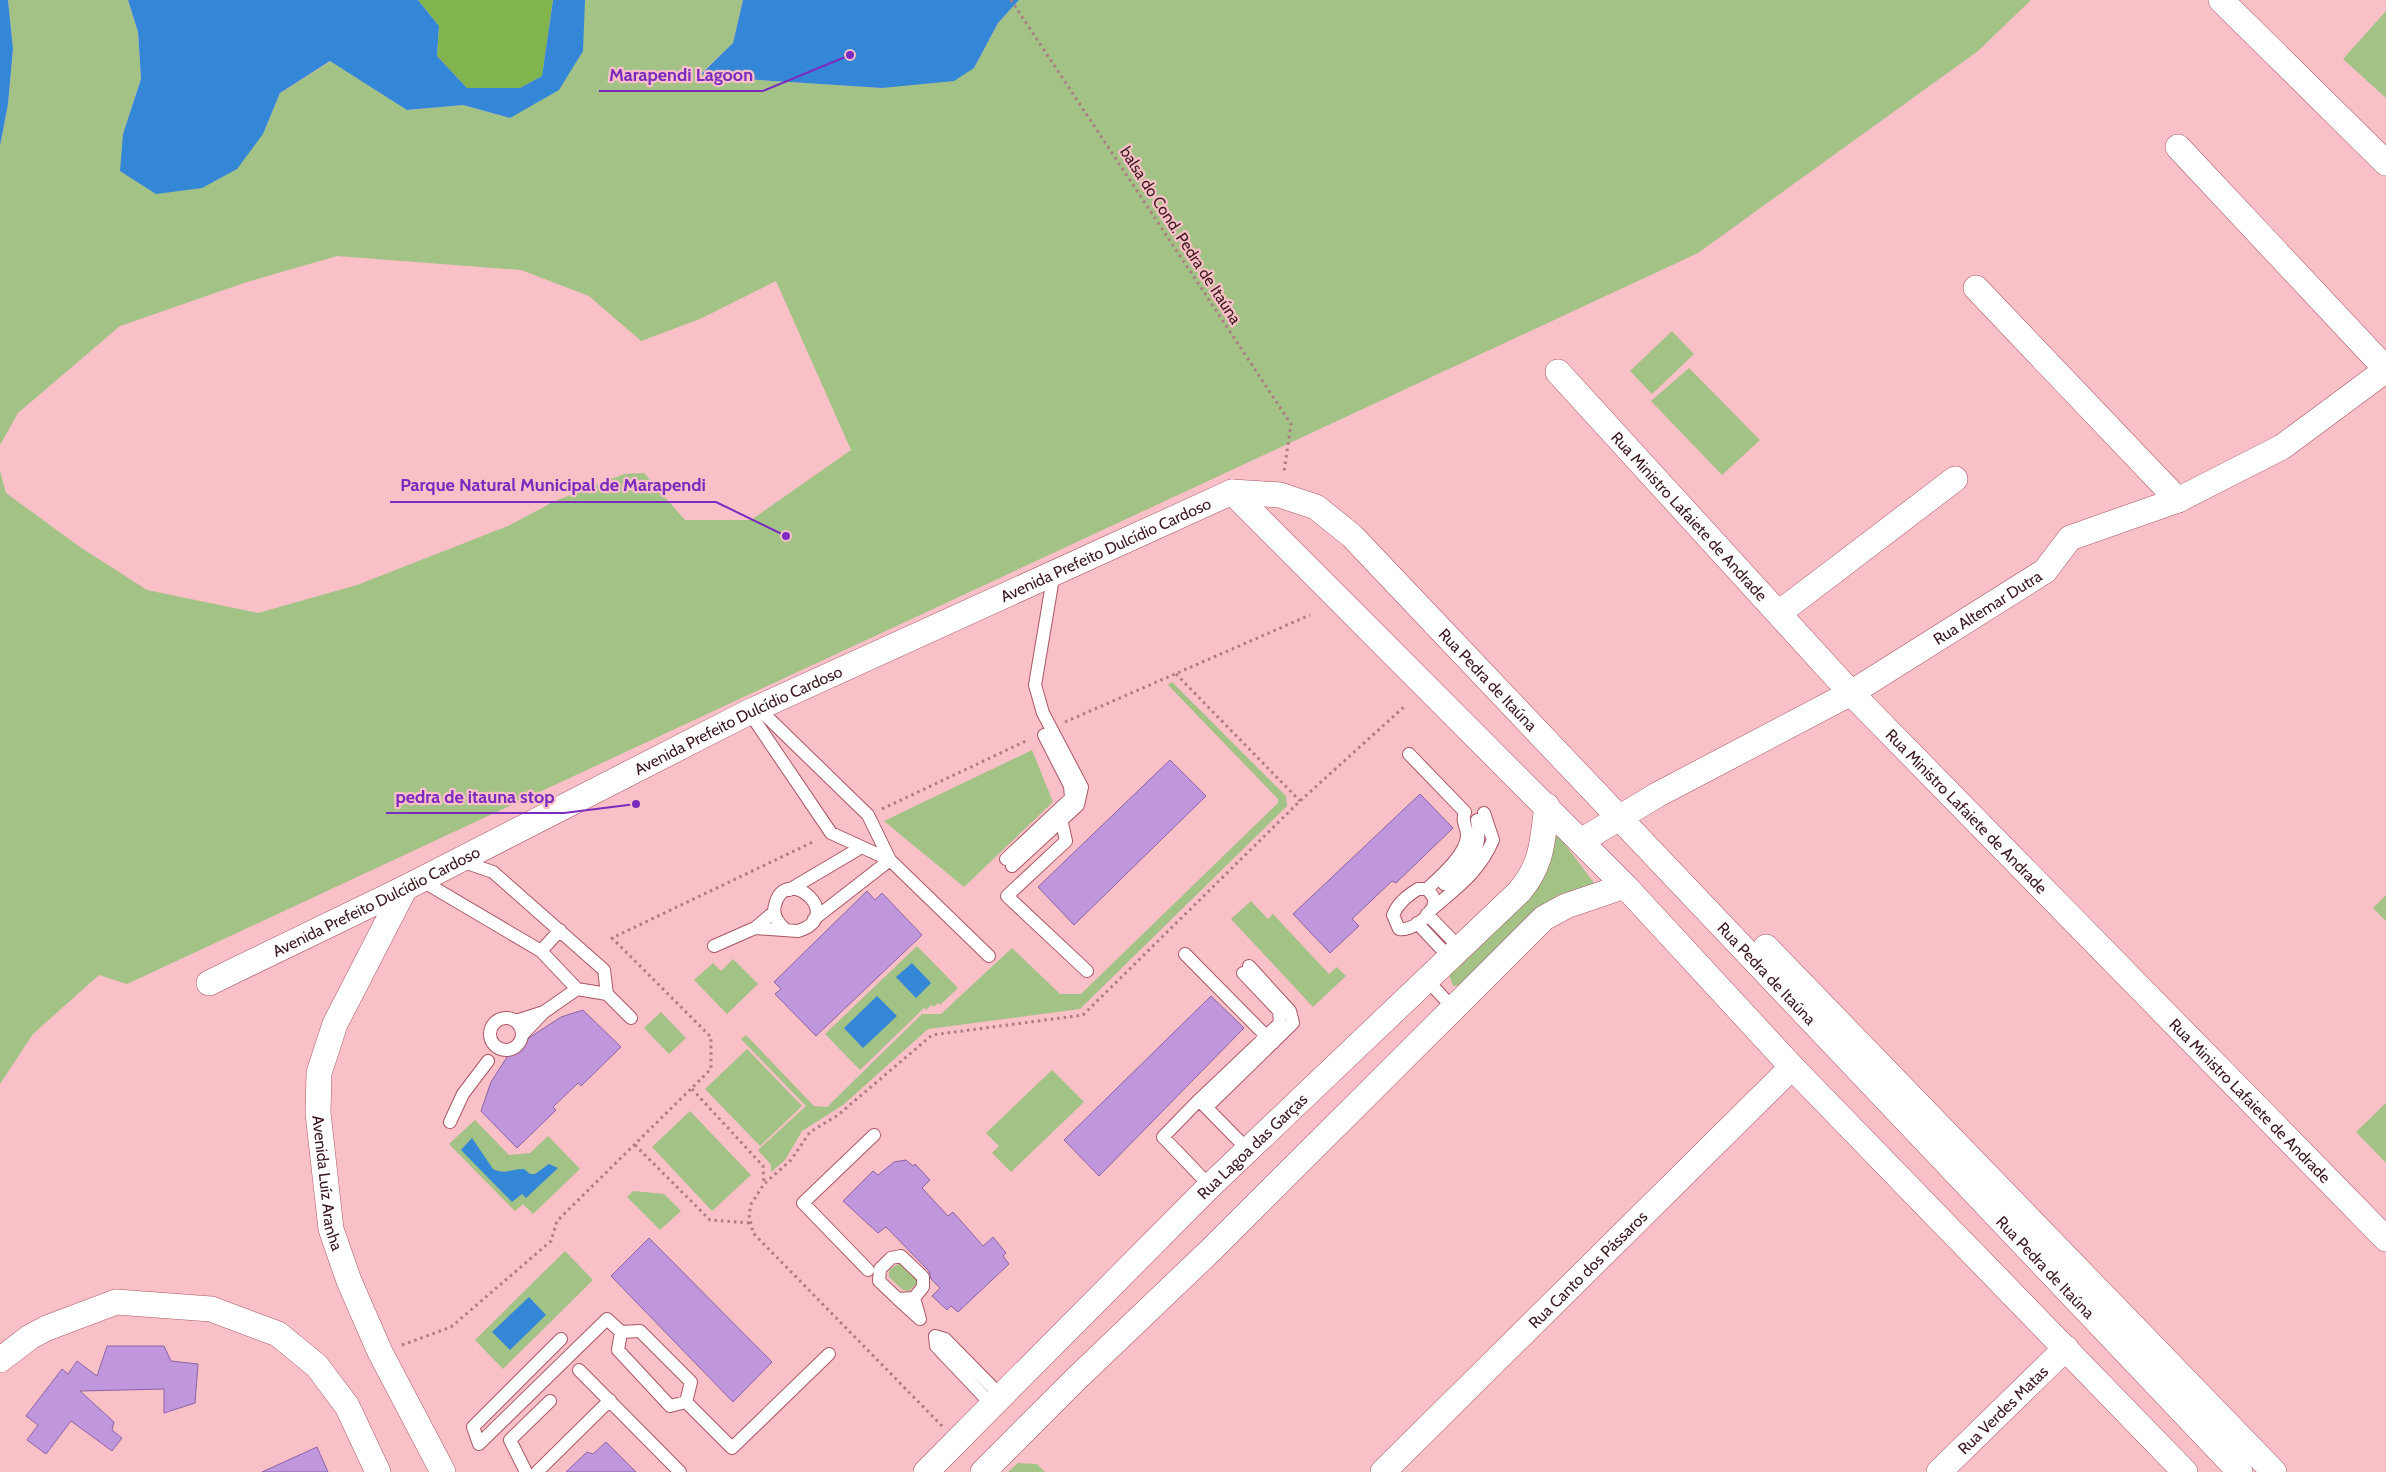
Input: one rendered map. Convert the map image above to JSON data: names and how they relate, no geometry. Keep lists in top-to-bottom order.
{
  "streets": {
    "street": [
      "Rua Ministro Lafaiete de Andrade",
      "Avenida Prefeito Dulcídio Cardoso",
      "Rua Altemar Dutra",
      "Rua Pedra de Itaúna",
      "Rua Lagoa das Garças",
      "Avenida Luíz Aranha",
      "Rua Canto dos Pássaros",
      "Rua Verdes Matas"
    ],
    "path": ["balsa do Cond. Pedra de Itaúna"]
  },
  "crossings": [
    ["balsa do Cond. Pedra de Itaúna", "Avenida Prefeito Dulcídio Cardoso"],
    ["balsa do Cond. Pedra de Itaúna", "Rua Pedra de Itaúna"],
    ["Rua Ministro Lafaiete de Andrade", "Rua Altemar Dutra"],
    ["Avenida Prefeito Dulcídio Cardoso", "Rua Pedra de Itaúna"],
    ["Avenida Prefeito Dulcídio Cardoso", "Avenida Luíz Aranha"],
    ["Rua Altemar Dutra", "Rua Pedra de Itaúna"]
  ],
  "places": ["Marapendi Lagoon", "Parque Natural Municipal de Marapendi", "pedra de itauna stop"]
}
